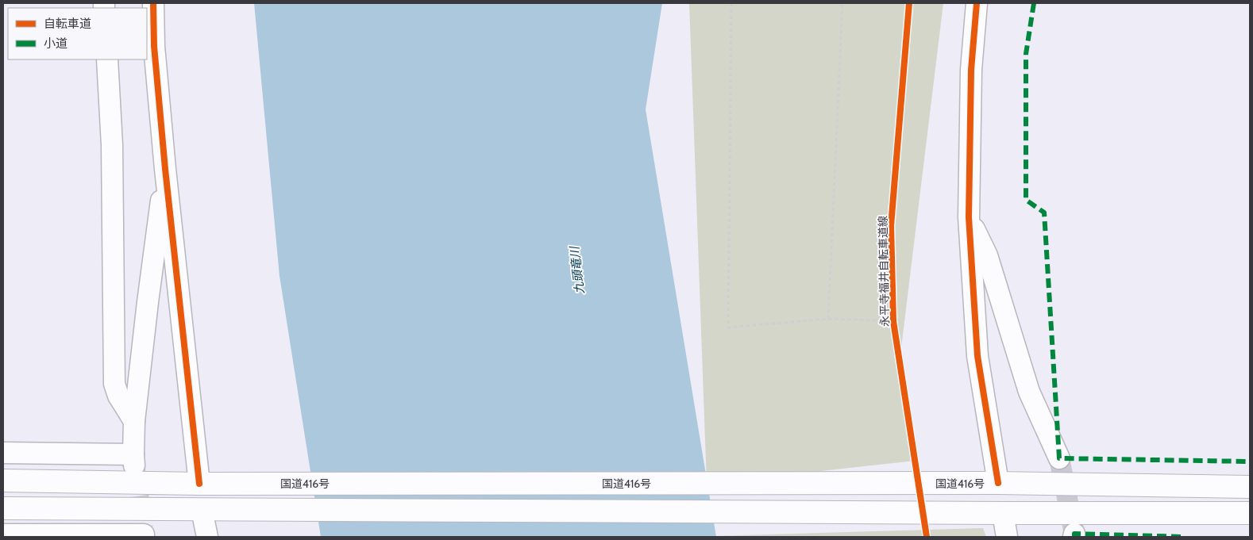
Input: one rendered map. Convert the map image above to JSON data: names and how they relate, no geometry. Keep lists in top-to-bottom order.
{
  "streets": {
    "highway": ["国道416号"],
    "cycle path": ["永平寺福井自転車道線"]
  },
  "water": ["九頭竜川"],
  "legend": ["自転車道", "小道"]
}
